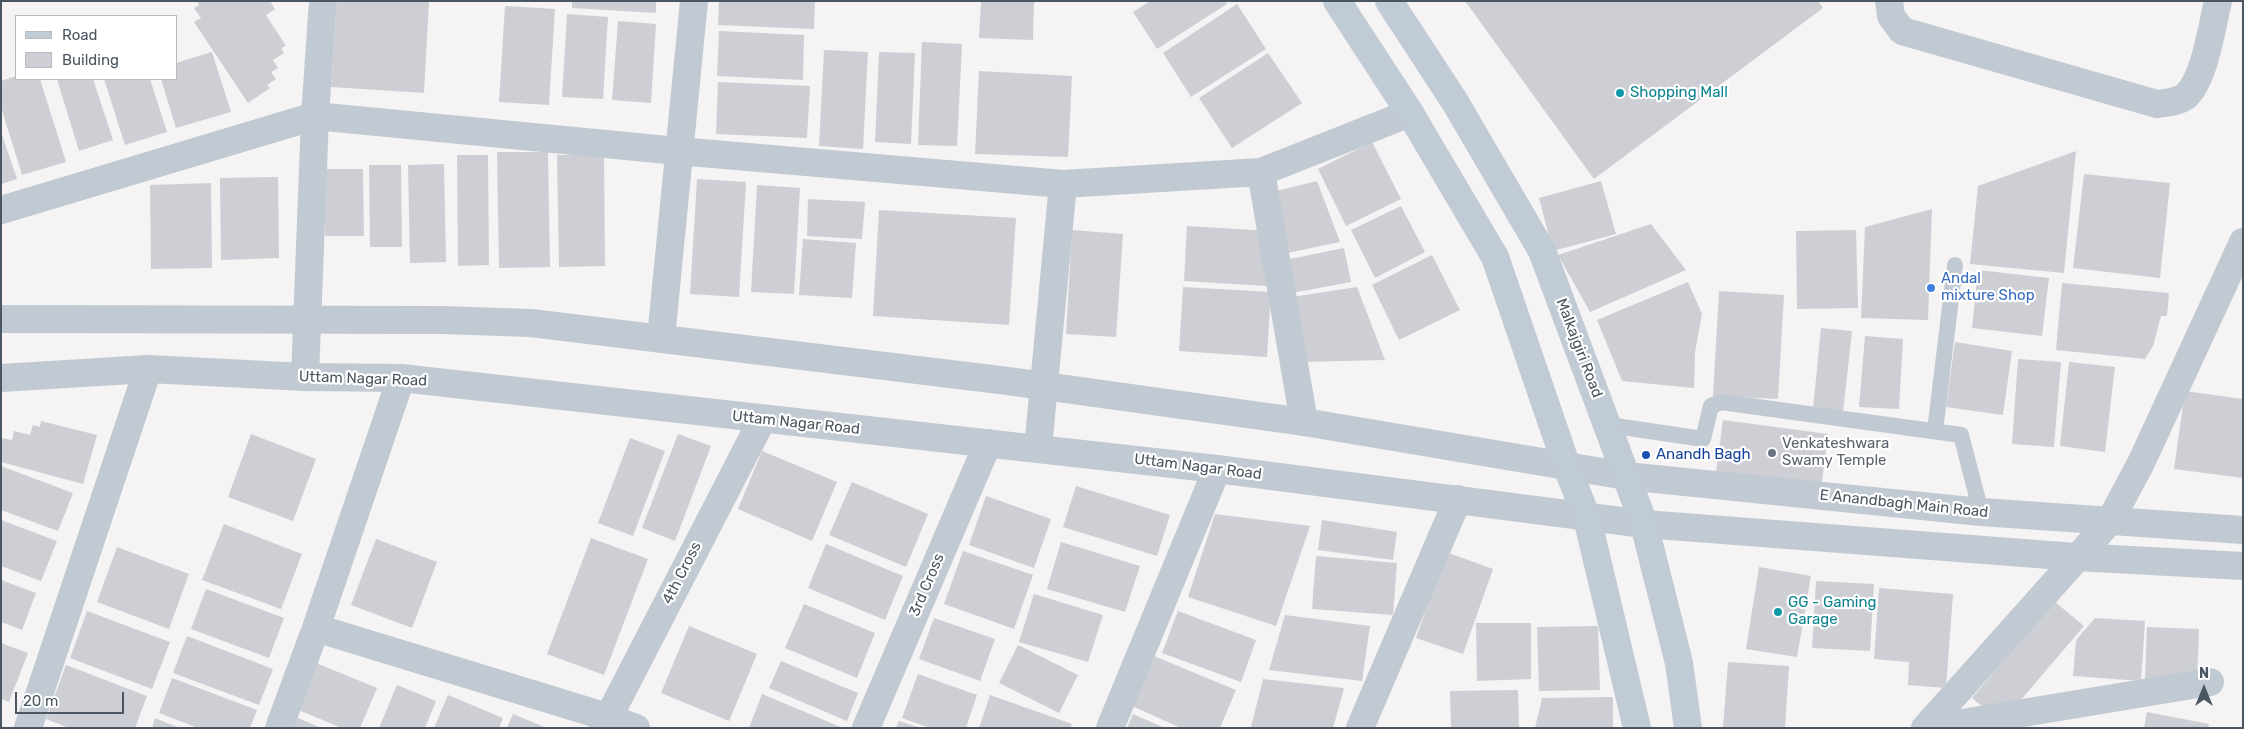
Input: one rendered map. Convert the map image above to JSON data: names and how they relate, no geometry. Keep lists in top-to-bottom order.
{
  "streets": {
    "main road": ["Malkajgiri Road"],
    "street": [
      "Uttam Nagar Road",
      "E Anandbagh Main Road",
      "4th Cross",
      "3rd Cross"
    ]
  },
  "crossings": [
    ["Malkajgiri Road", "E Anandbagh Main Road"],
    ["Uttam Nagar Road", "4th Cross"],
    ["Uttam Nagar Road", "3rd Cross"]
  ],
  "places": [
    "Shopping Mall",
    "Andal mixture Shop",
    "Venkateshwara Swamy Temple",
    "Anandh Bagh",
    "GG - Gaming Garage"
  ],
  "legend": ["Road", "Building"],
  "scale_bar": "20 m",
  "north": "top"
}
